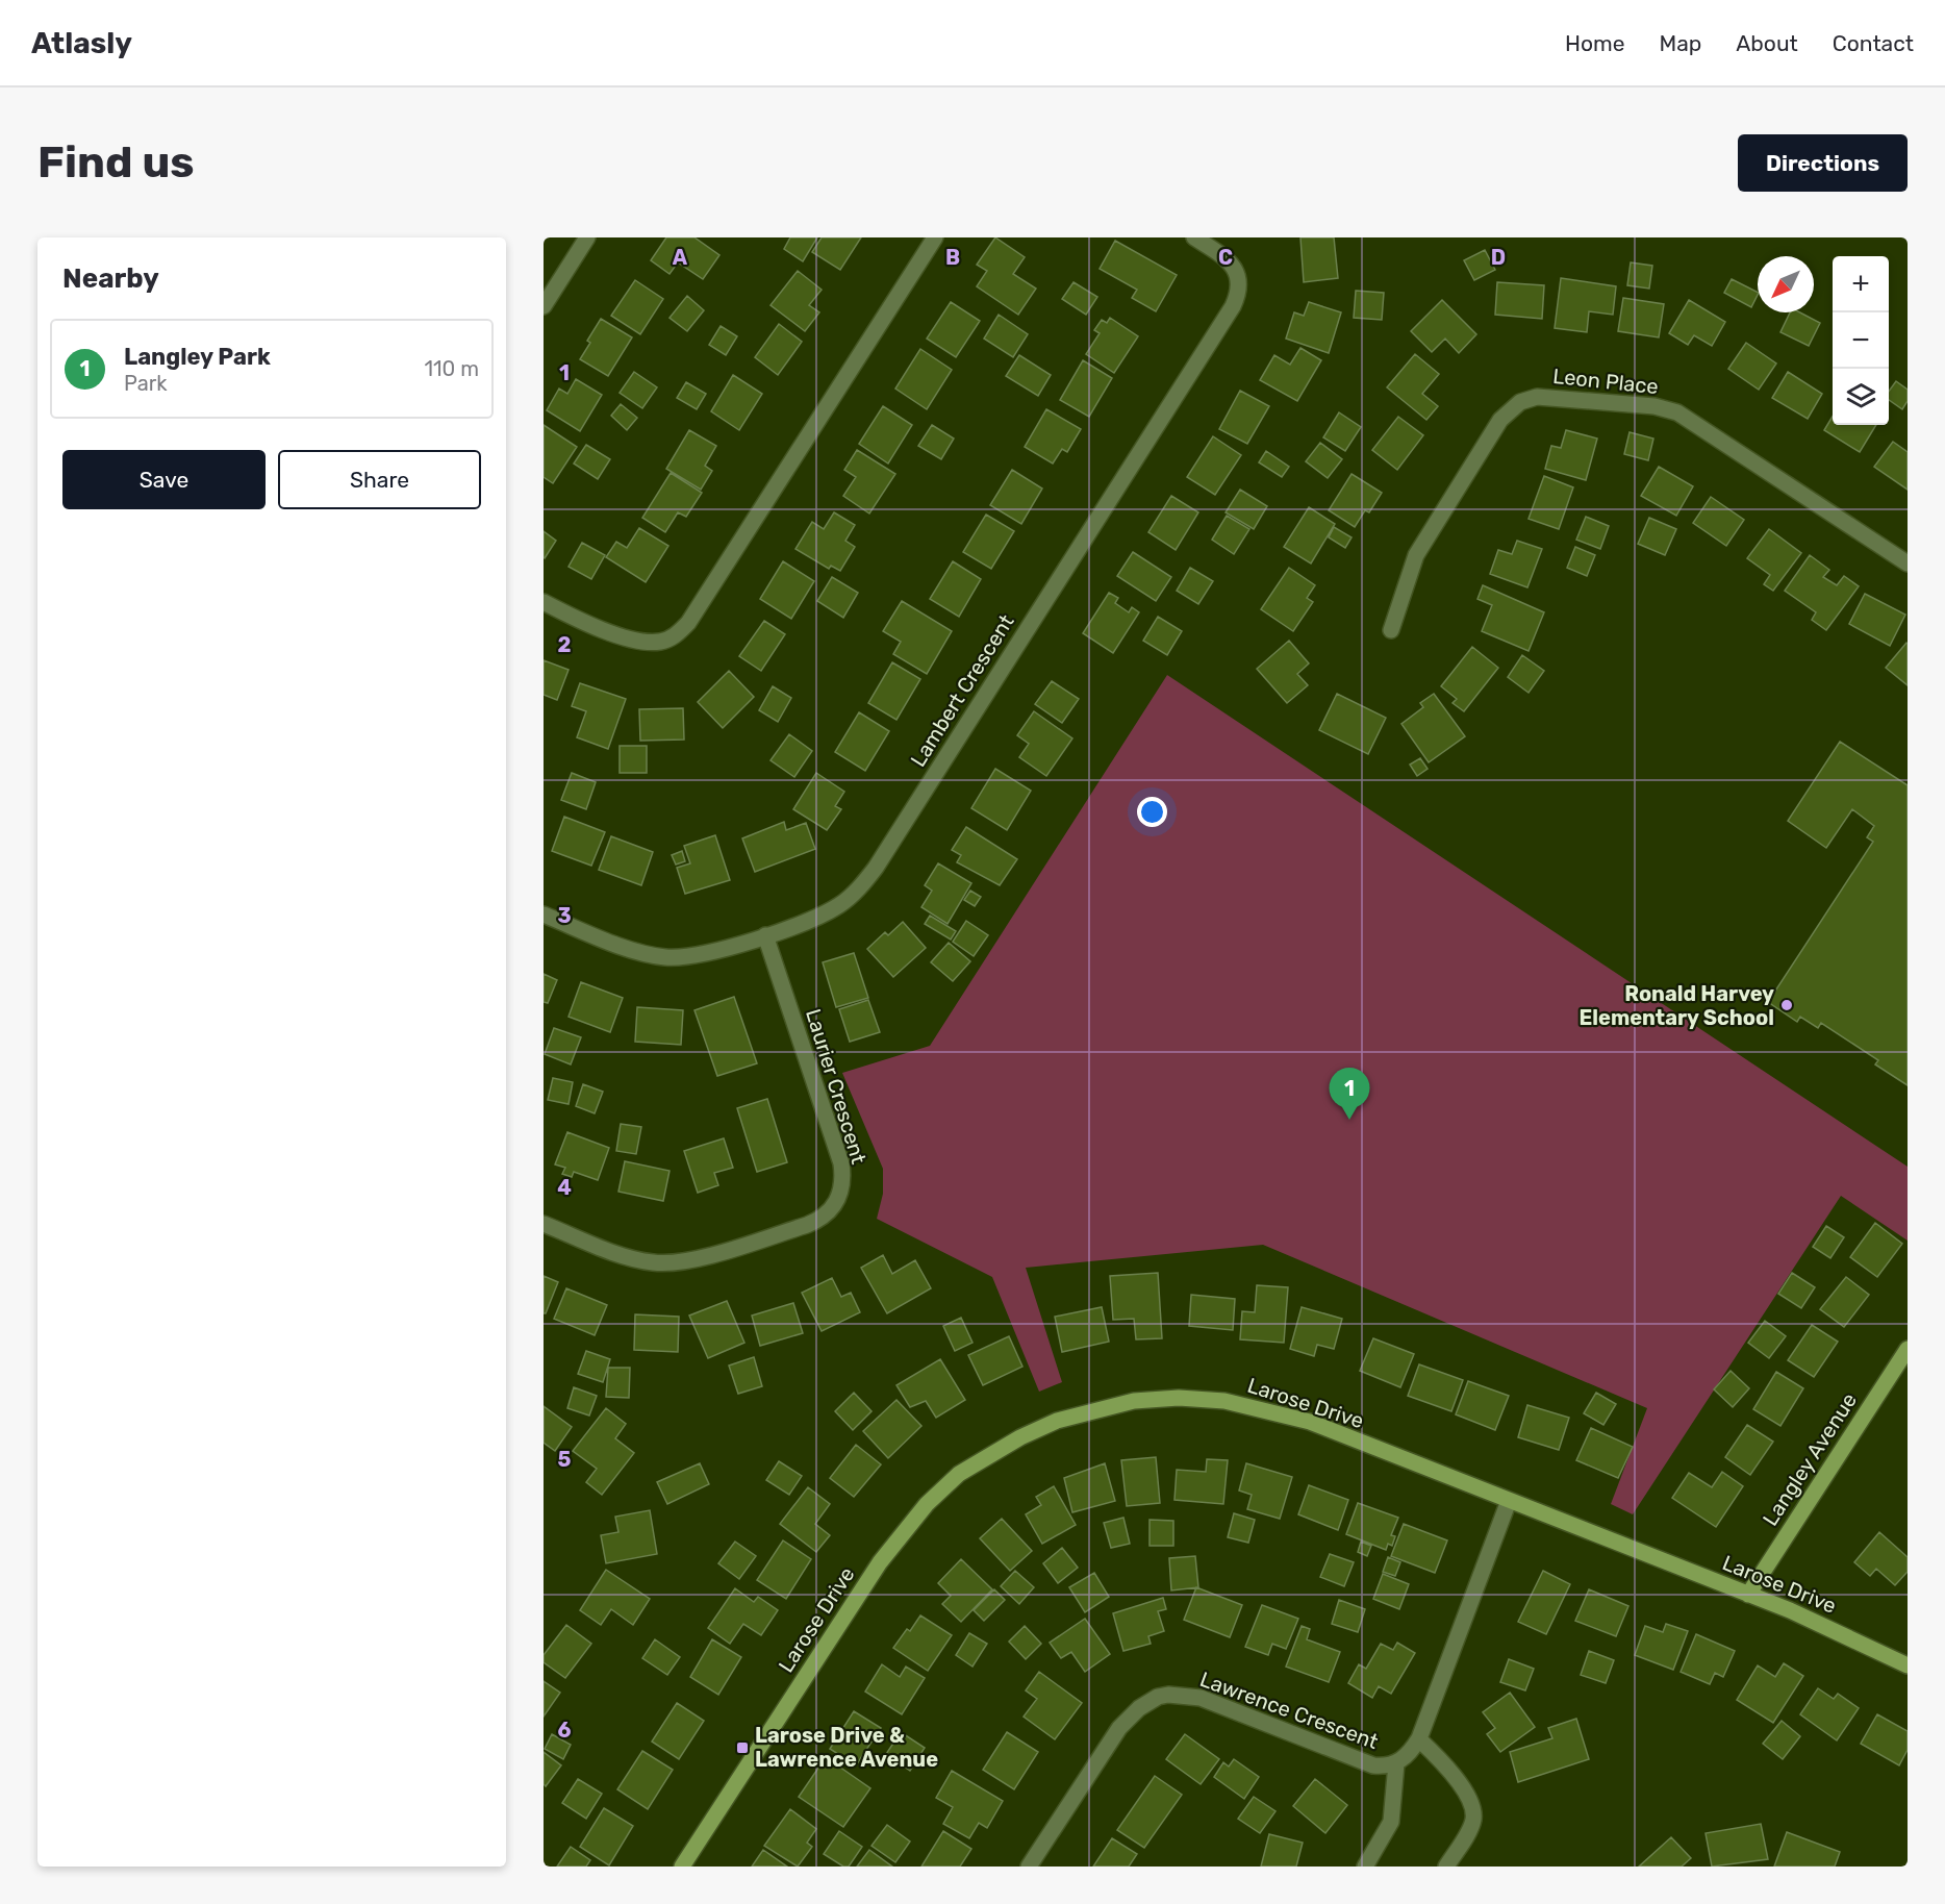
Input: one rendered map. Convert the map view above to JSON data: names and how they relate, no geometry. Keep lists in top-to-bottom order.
{
  "streets": {
    "street": [
      "Leon Place",
      "Lambert Crescent",
      "Laurier Crescent",
      "Larose Drive",
      "Langley Avenue",
      "Lawrence Crescent"
    ]
  },
  "crossings": [
    ["Lambert Crescent", "Laurier Crescent"],
    ["Larose Drive", "Langley Avenue"],
    ["Larose Drive", "Lawrence Crescent"]
  ],
  "places": {
    "other": ["Ronald Harvey Elementary School"],
    "transit": ["Larose Drive & Lawrence Avenue"]
  },
  "north": "bottom left",
  "page": {
    "header": "Atlasly",
    "nav": [
      "Home",
      "Map",
      "About",
      "Contact"
    ],
    "buttons": [
      "Directions",
      ["Save", "Share"]
    ],
    "title": "Find us",
    "heading": "Nearby",
    "map_buttons": ["+", "−"],
    "list": [
      {
        "mark": "1",
        "name": "Langley Park",
        "note": "Park",
        "value": "110 m"
      }
    ],
    "pins": "1"
  },
  "grid": {
    "columns": [
      "A",
      "B",
      "C",
      "D"
    ],
    "rows": [
      "1",
      "2",
      "3",
      "4",
      "5",
      "6"
    ]
  }
}
